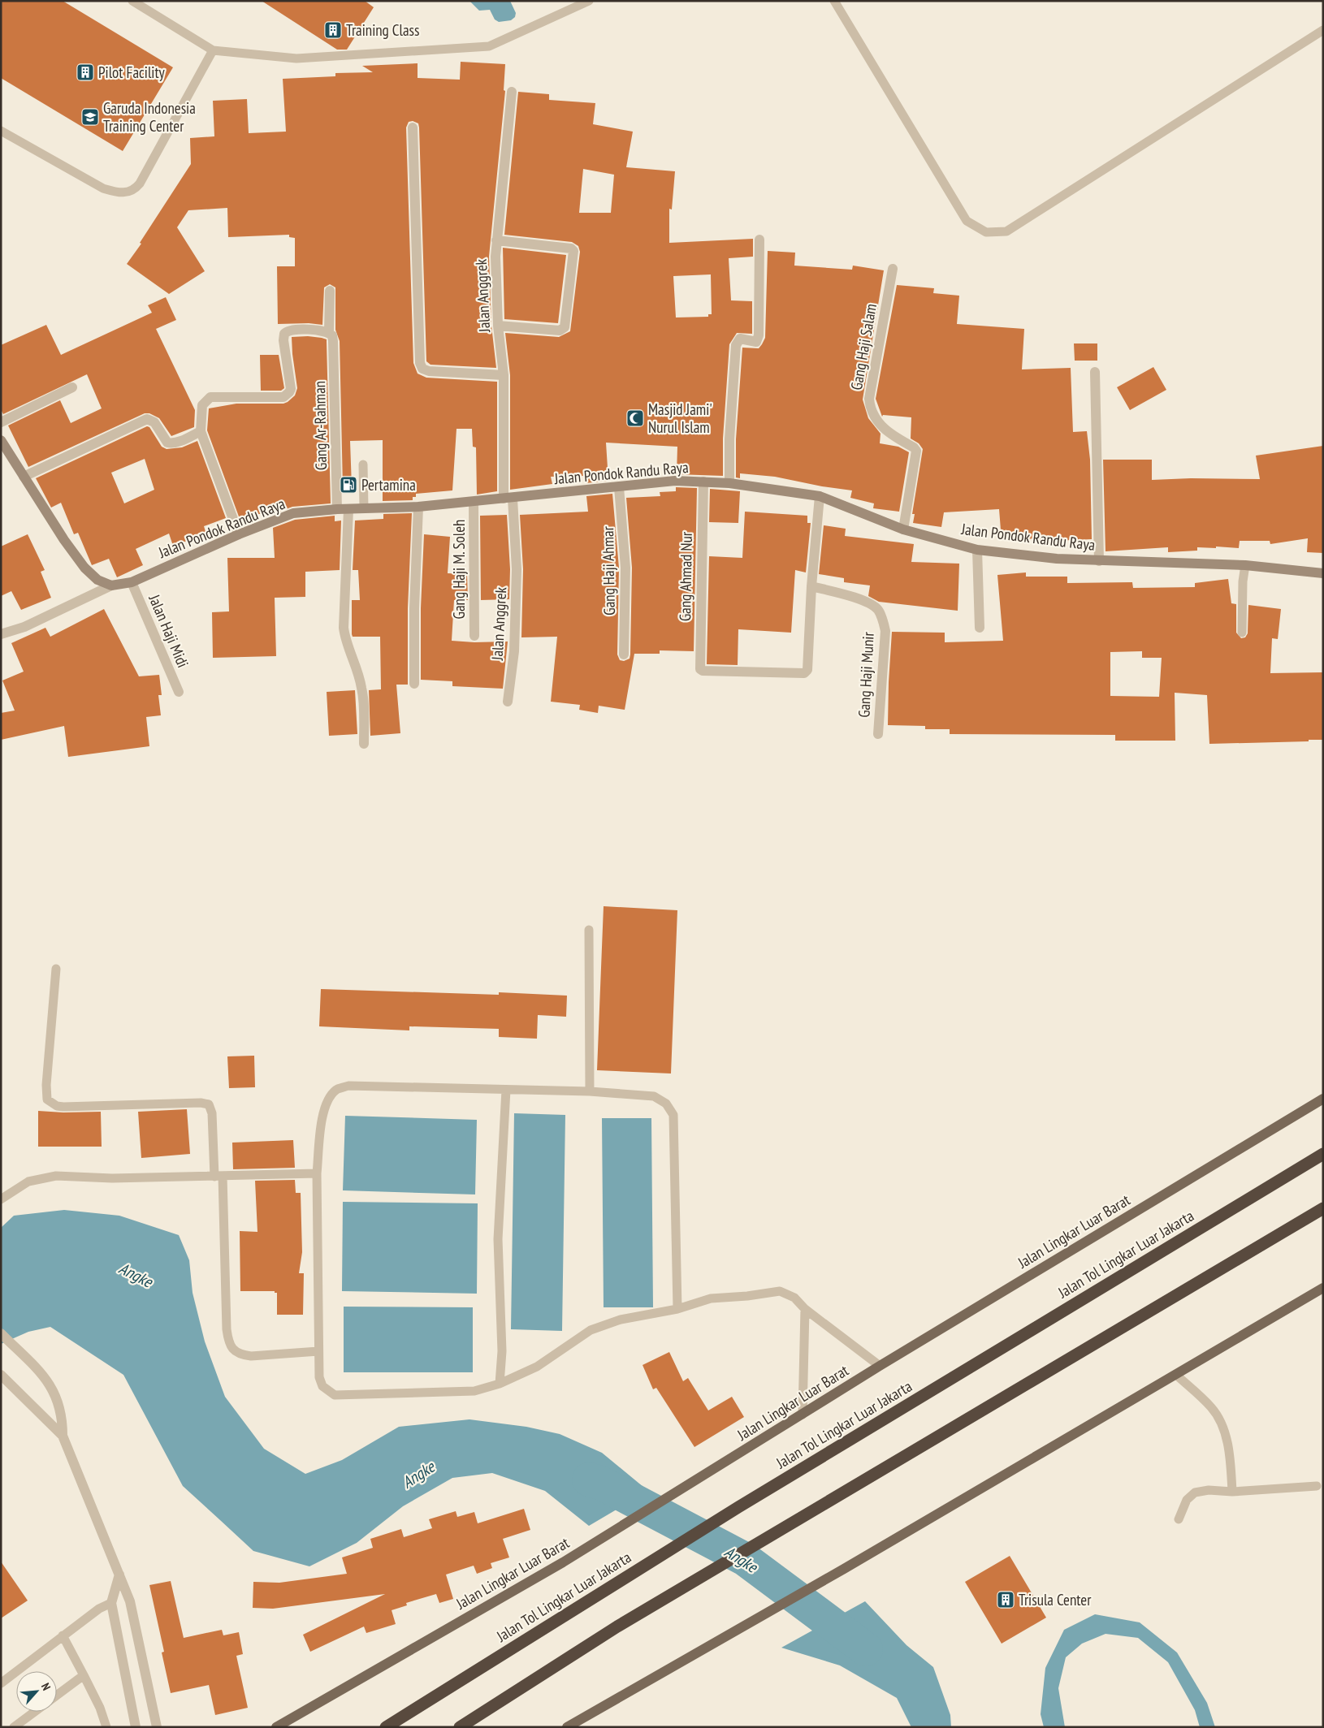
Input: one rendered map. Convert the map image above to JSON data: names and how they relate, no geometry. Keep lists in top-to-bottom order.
{
  "streets": {
    "highway": ["Jalan Tol Lingkar Luar Jakarta"],
    "main road": ["Jalan Pondok Randu Raya", "Jalan Lingkar Luar Barat"],
    "street": [
      "Jalan Anggrek",
      "Gang Haji Salam",
      "Gang Ar-Rahman",
      "Gang Haji M. Soleh",
      "Gang Haji Ahmar",
      "Gang Ahmad Nur",
      "Jalan Haji Midi",
      "Gang Haji Munir"
    ]
  },
  "crossings": [
    ["Jalan Anggrek", "Jalan Pondok Randu Raya"],
    ["Gang Haji Salam", "Jalan Pondok Randu Raya"],
    ["Gang Ar-Rahman", "Jalan Pondok Randu Raya"],
    ["Jalan Pondok Randu Raya", "Gang Haji M. Soleh"],
    ["Jalan Pondok Randu Raya", "Gang Haji Ahmar"],
    ["Jalan Pondok Randu Raya", "Gang Ahmad Nur"],
    ["Jalan Pondok Randu Raya", "Jalan Haji Midi"],
    ["Gang Ahmad Nur", "Gang Haji Munir"]
  ],
  "water": ["Angke"],
  "places": {
    "building": ["Training Class", "Pilot Facility", "Trisula Center"],
    "school or university": ["Garuda Indonesia Training Center"],
    "mosque": ["Masjid Jami' Nurul Islam"],
    "fuel station": ["Pertamina"]
  },
  "north": "top right"
}
